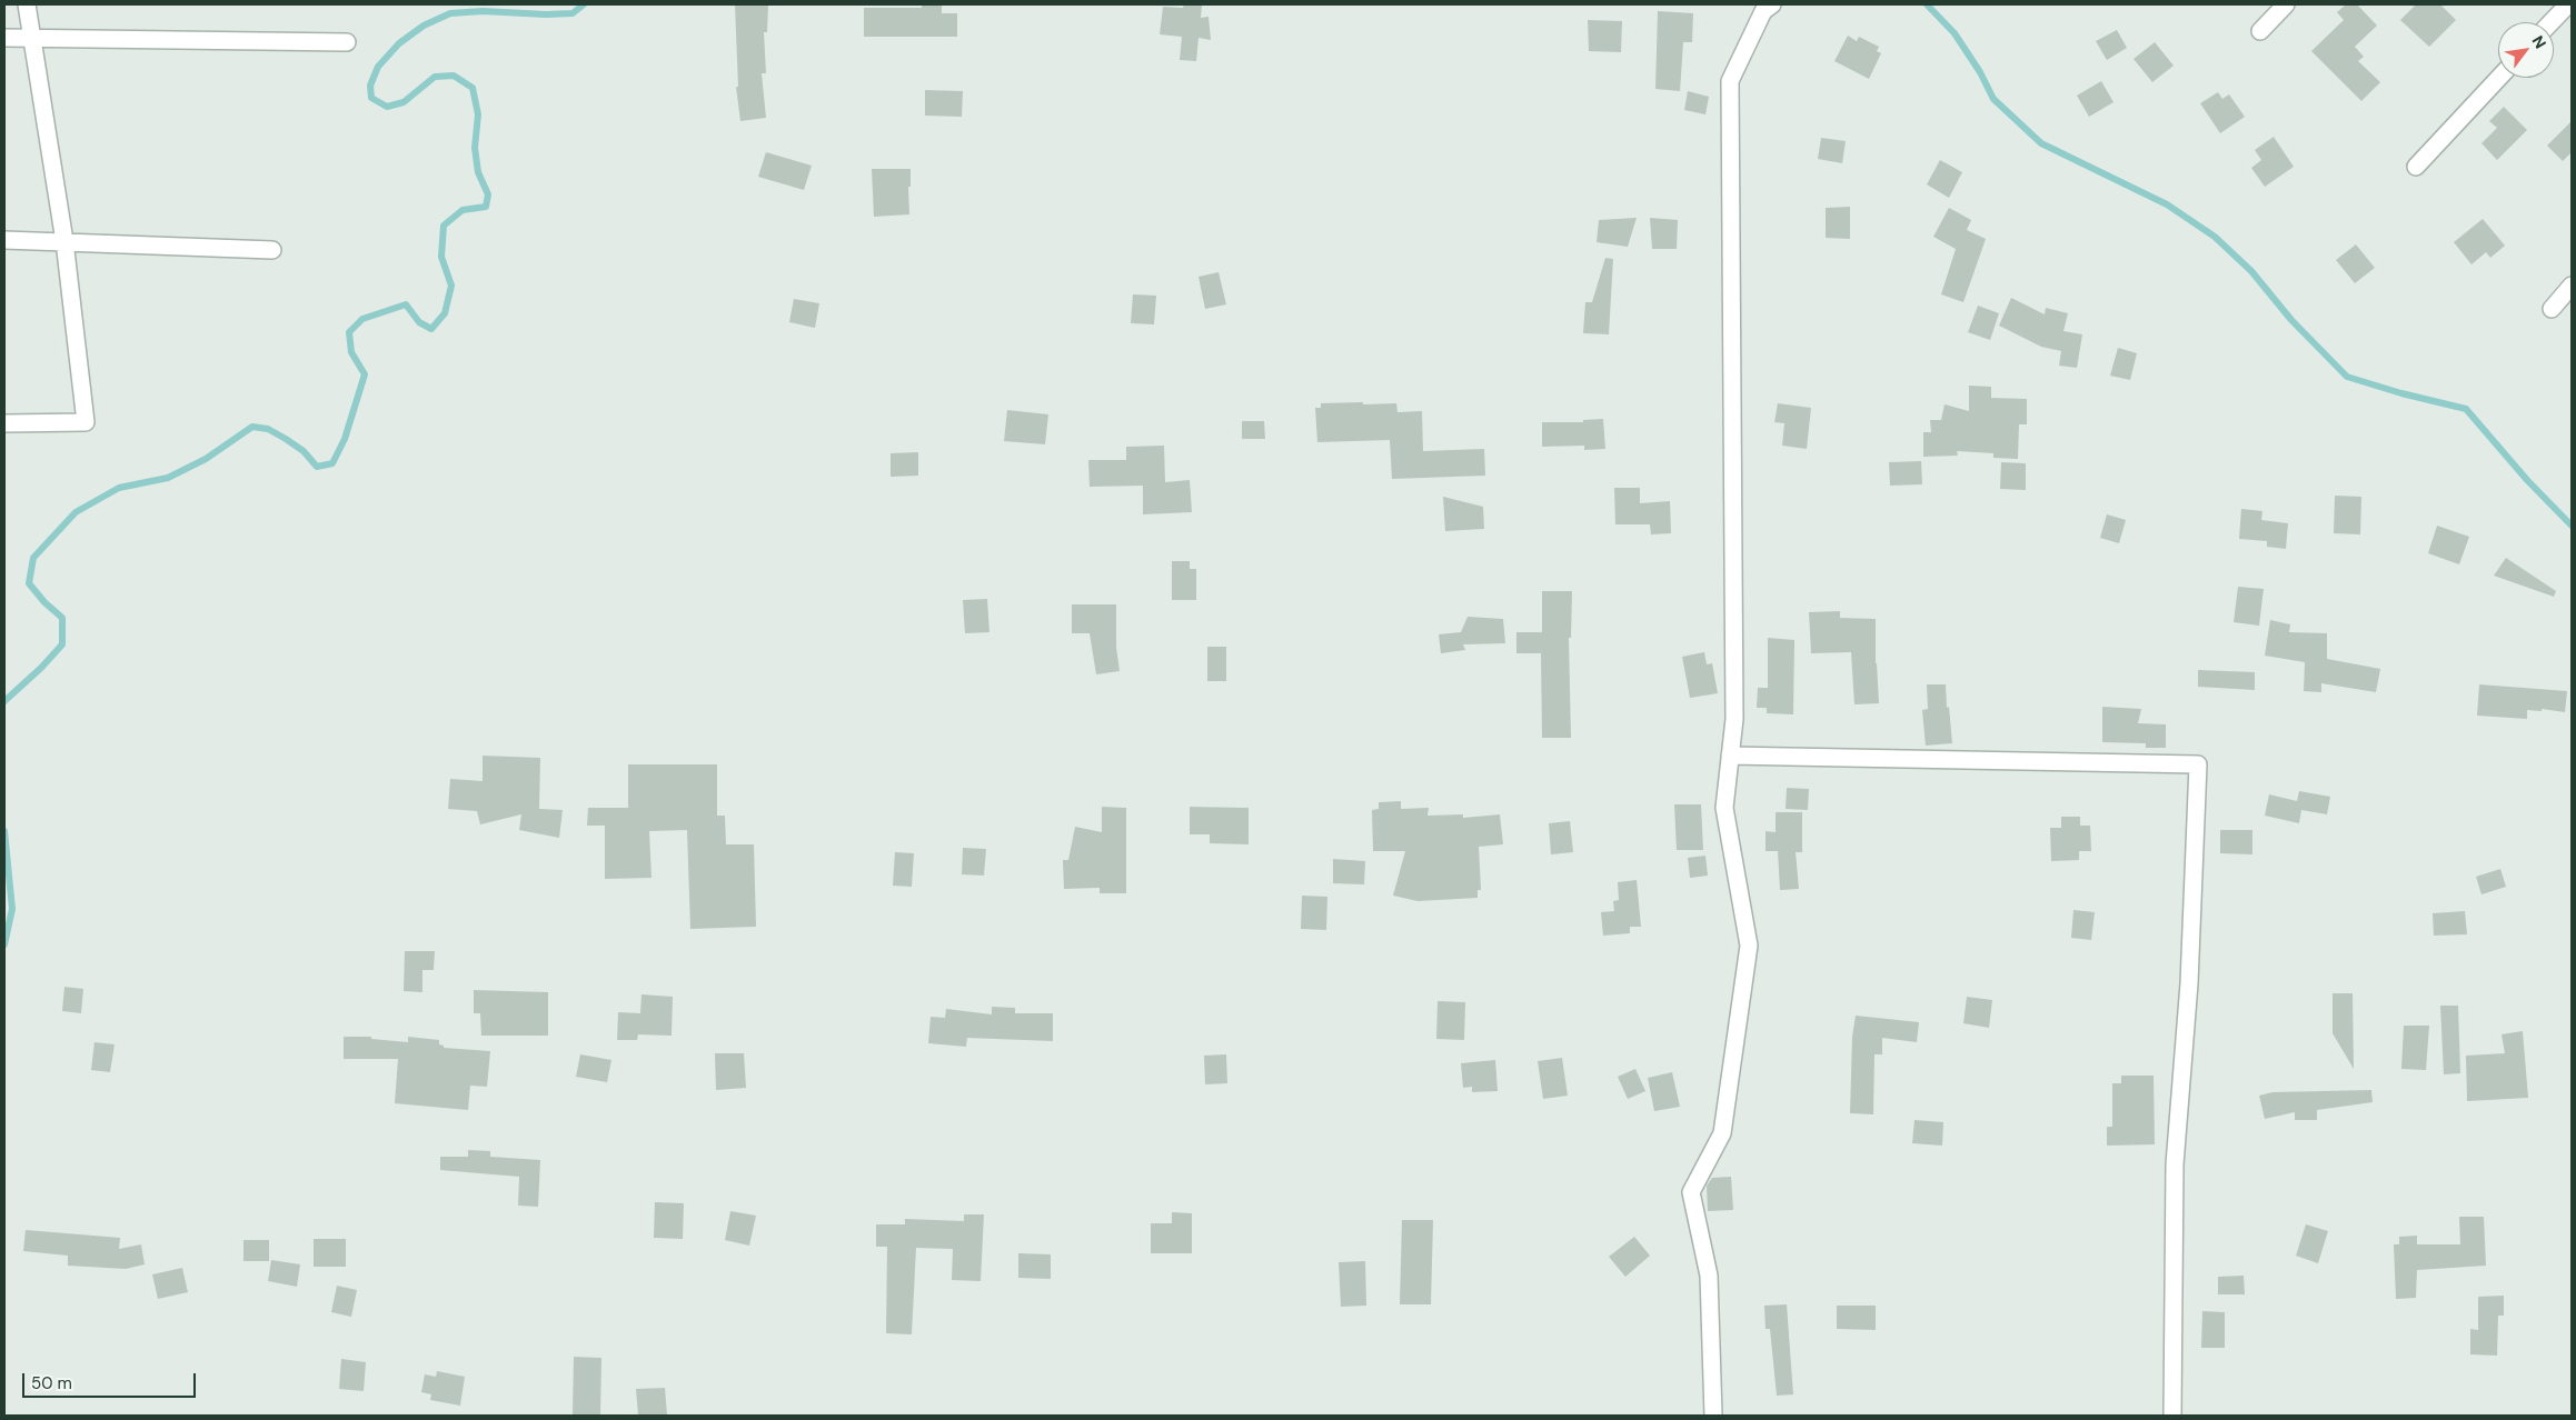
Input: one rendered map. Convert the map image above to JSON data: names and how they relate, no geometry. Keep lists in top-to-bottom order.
{
  "scale_bar": "50 m",
  "north": "top right"
}
